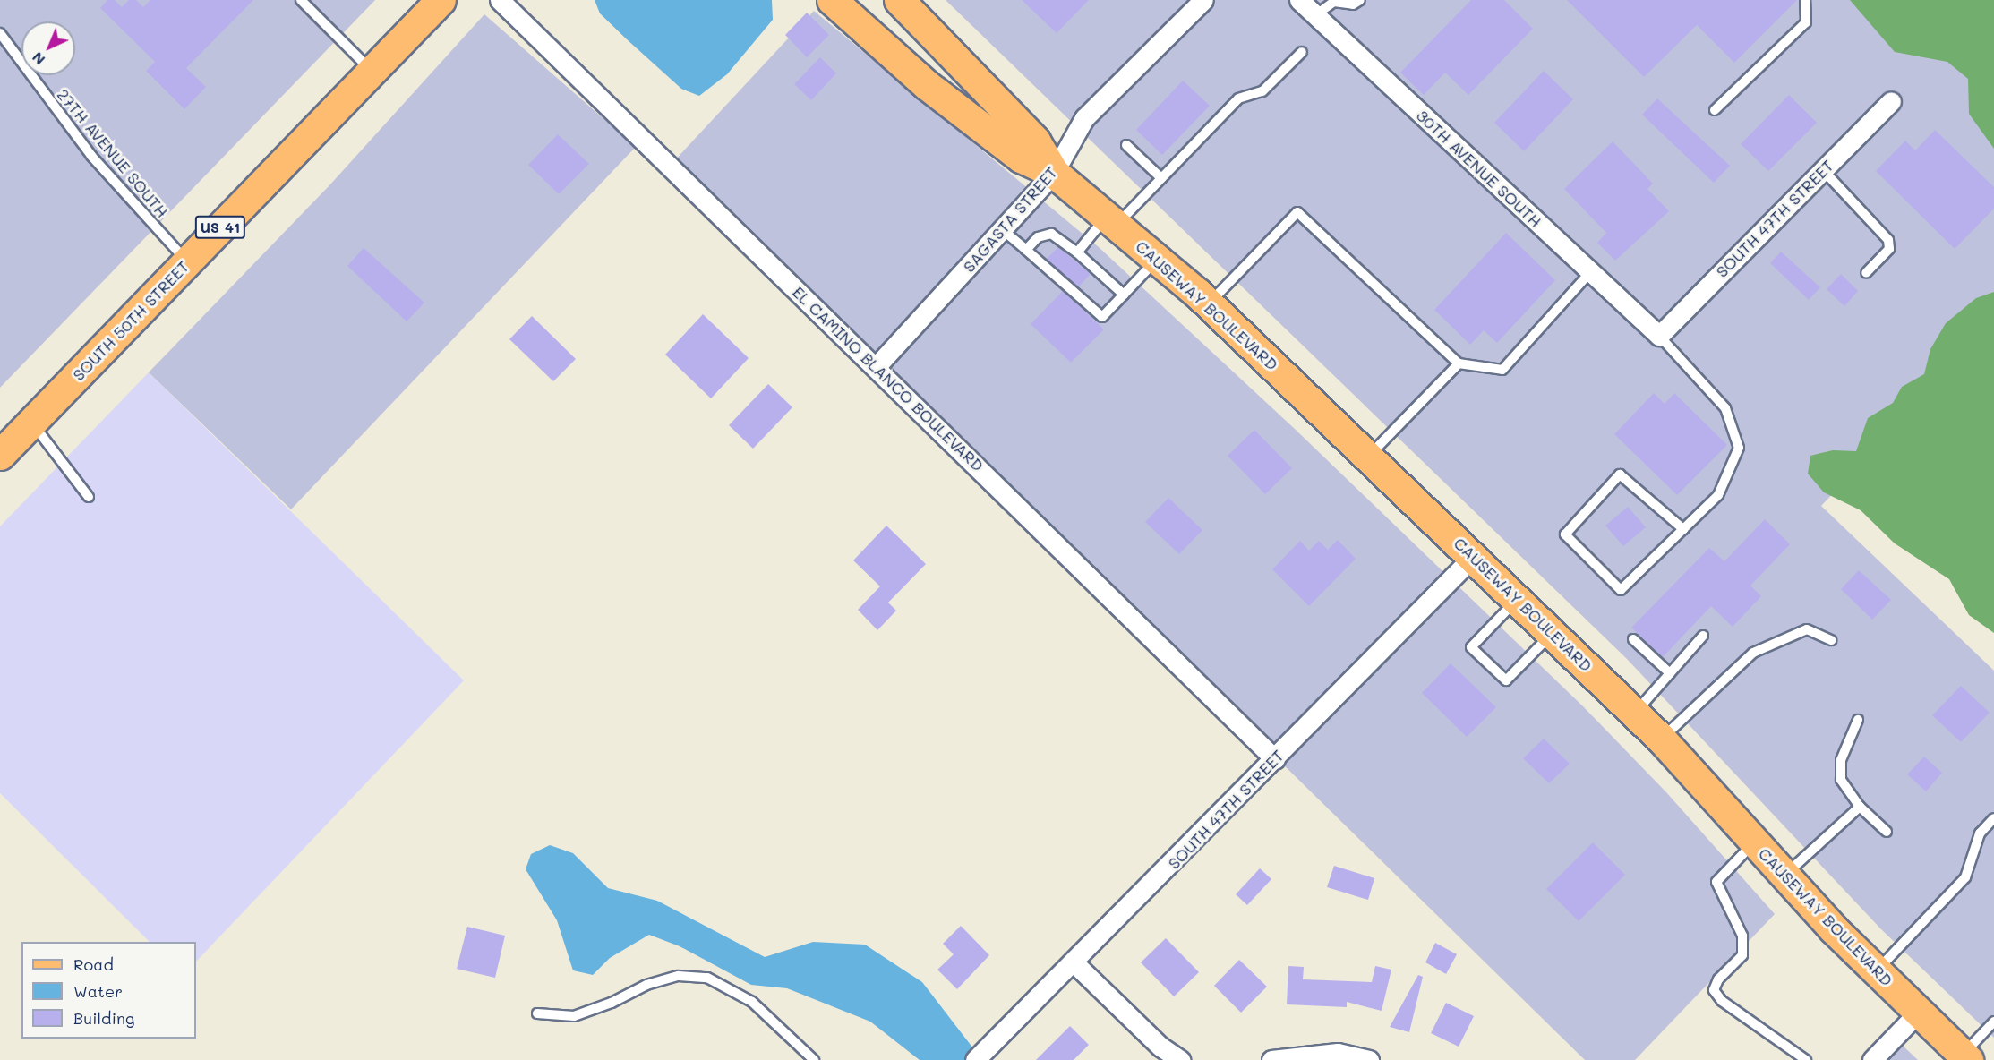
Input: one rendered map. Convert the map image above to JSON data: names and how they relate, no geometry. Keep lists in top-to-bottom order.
{
  "streets": {
    "main road": ["US 41", "CAUSEWAY BOULEVARD", "SOUTH 50TH STREET"],
    "street": [
      "30TH AVENUE SOUTH",
      "SOUTH 47TH STREET",
      "SAGASTA STREET",
      "EL CAMINO BLANCO BOULEVARD"
    ],
    "lane": ["27TH AVENUE SOUTH"]
  },
  "crossings": [
    ["27TH AVENUE SOUTH", "SOUTH 50TH STREET"],
    ["30TH AVENUE SOUTH", "SOUTH 47TH STREET"],
    ["SOUTH 47TH STREET", "CAUSEWAY BOULEVARD"],
    ["SOUTH 47TH STREET", "EL CAMINO BLANCO BOULEVARD"],
    ["SAGASTA STREET", "CAUSEWAY BOULEVARD"],
    ["SAGASTA STREET", "EL CAMINO BLANCO BOULEVARD"]
  ],
  "legend": ["Road", "Water", "Building"],
  "north": "bottom left"
}
